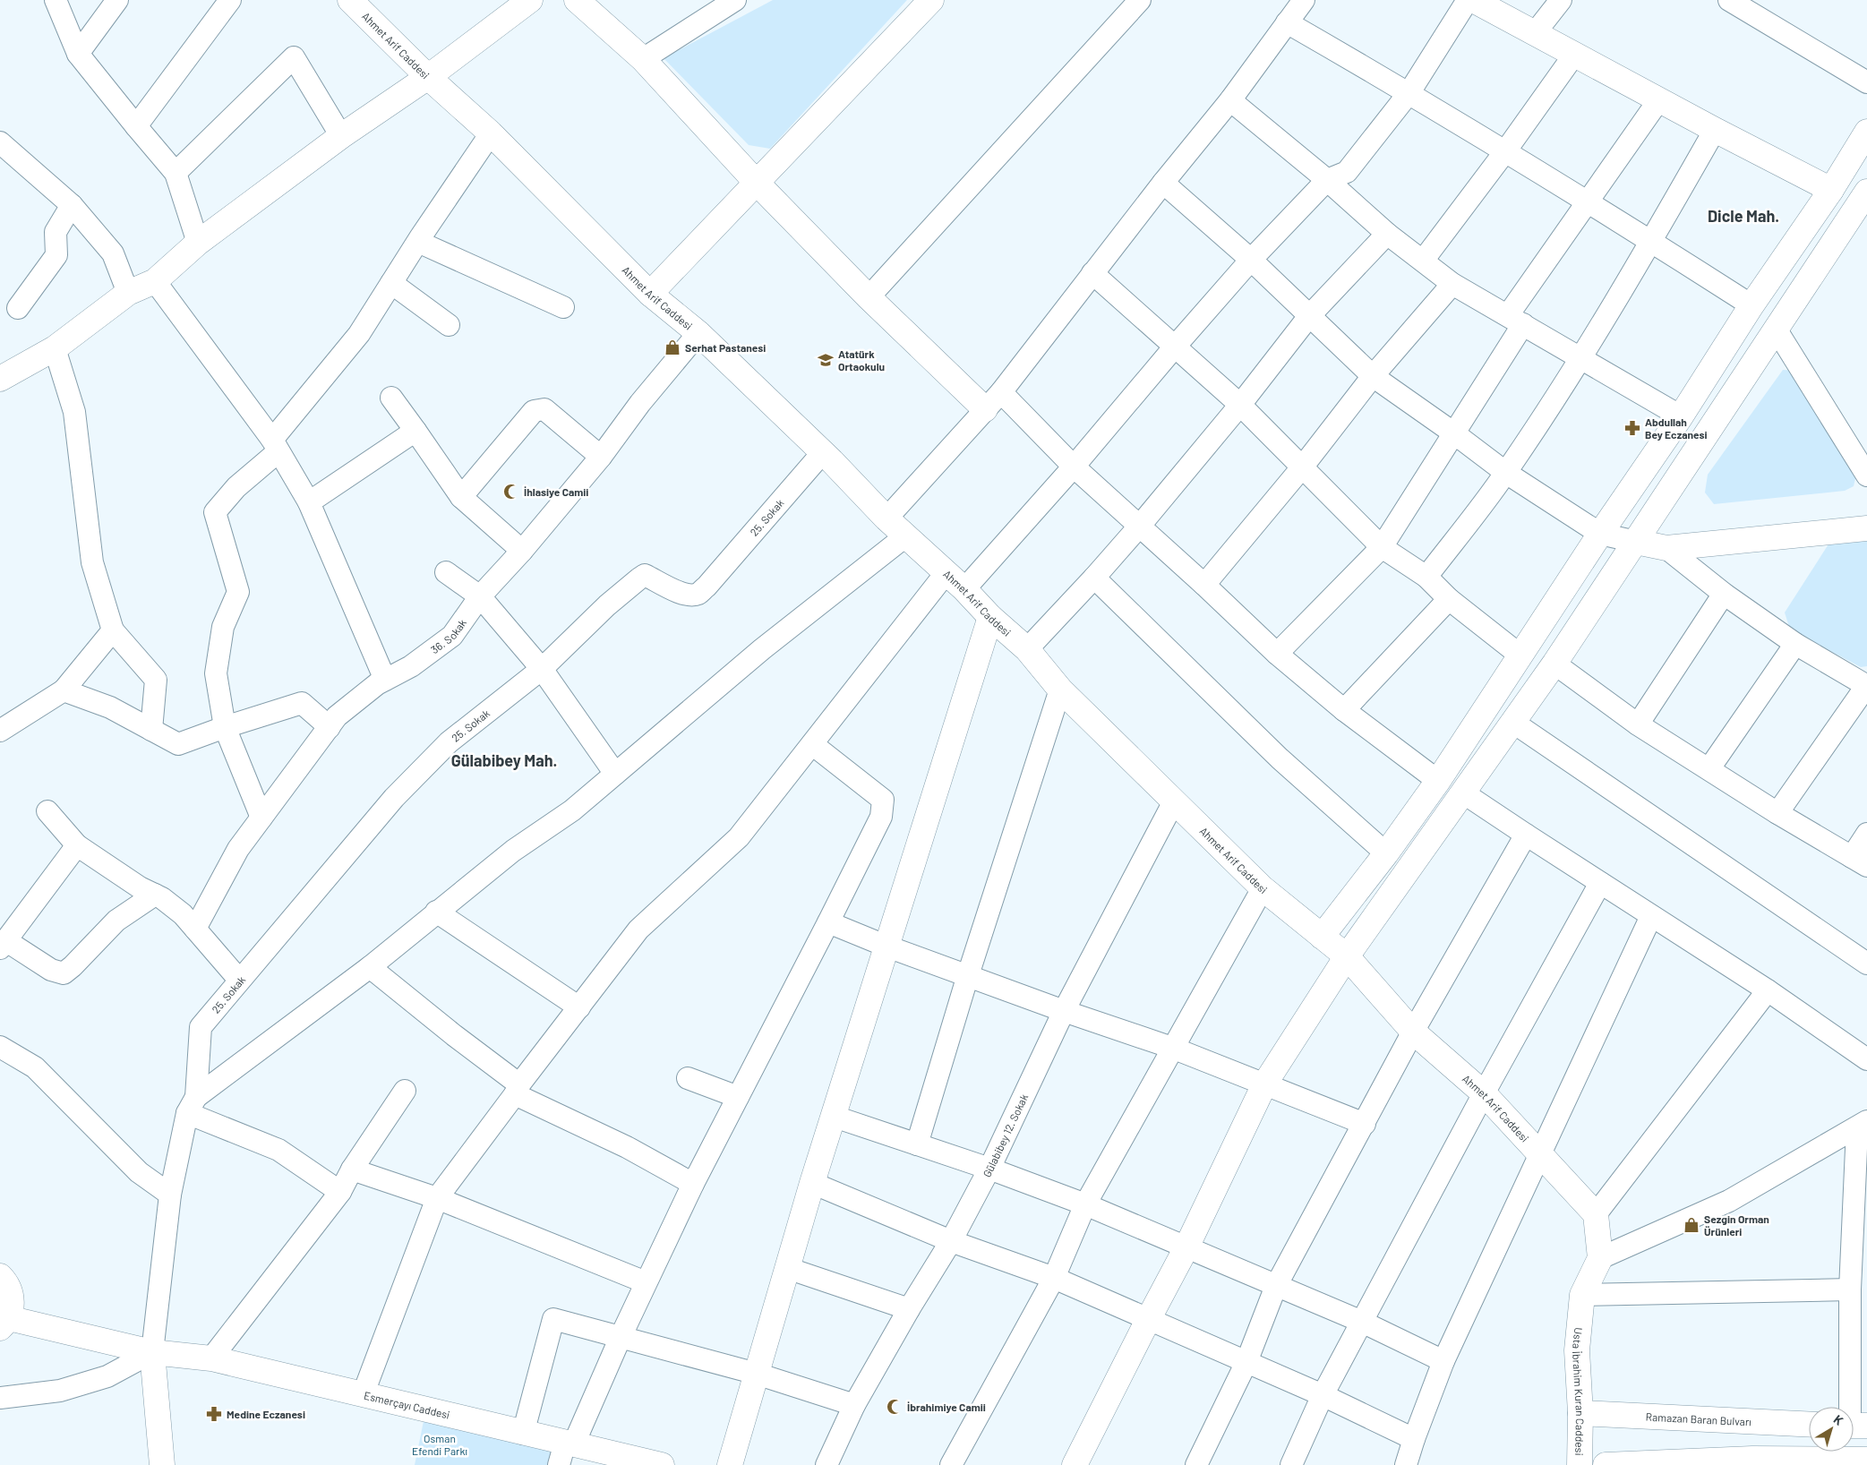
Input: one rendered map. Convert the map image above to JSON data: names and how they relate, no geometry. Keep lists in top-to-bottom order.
{
  "streets": {
    "street": [
      "Ahmet Arif Caddesi",
      "25. Sokak",
      "36. Sokak",
      "Gülabibey 12. Sokak",
      "Usta İbrahim Kuran Caddesi",
      "Esmerçayı Caddesi",
      "Ramazan Baran Bulvarı"
    ]
  },
  "crossings": [
    ["Ahmet Arif Caddesi", "25. Sokak"],
    ["Ahmet Arif Caddesi", "36. Sokak"],
    ["Ahmet Arif Caddesi", "Gülabibey 12. Sokak"],
    ["Ahmet Arif Caddesi", "Usta İbrahim Kuran Caddesi"],
    ["25. Sokak", "Esmerçayı Caddesi"],
    ["Usta İbrahim Kuran Caddesi", "Ramazan Baran Bulvarı"]
  ],
  "districts": ["Dicle Mah.", "Gülabibey Mah."],
  "parks": ["Osman Efendi Parkı"],
  "places": {
    "shop": ["Serhat Pastanesi", "Sezgin Orman Ürünleri"],
    "school or university": ["Atatürk Ortaokulu"],
    "pharmacy": ["Abdullah Bey Eczanesi", "Medine Eczanesi"],
    "mosque": ["İhlasiye Camii", "İbrahimiye Camii"]
  },
  "north": "top right"
}
